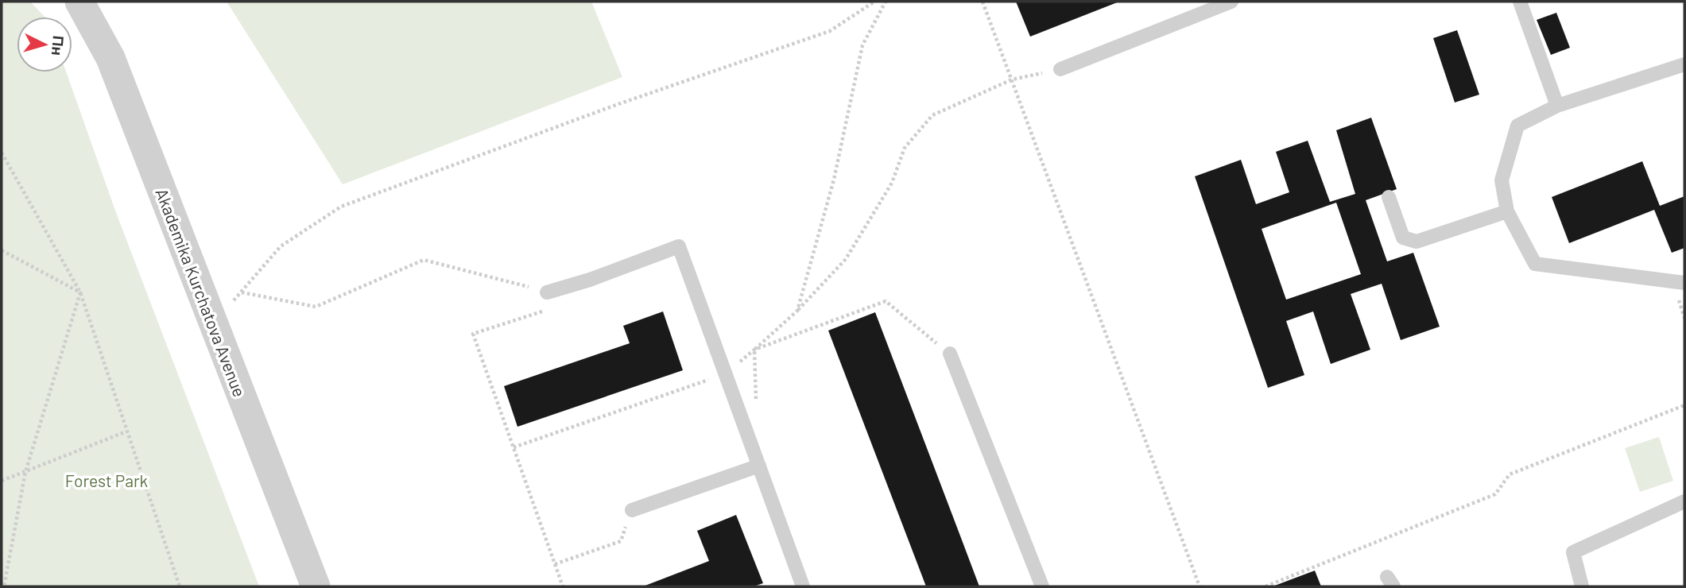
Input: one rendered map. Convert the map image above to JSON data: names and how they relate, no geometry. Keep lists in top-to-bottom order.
{
  "streets": {
    "street": ["Akademika Kurchatova Avenue"]
  },
  "parks": ["Forest Park"],
  "north": "right"
}
